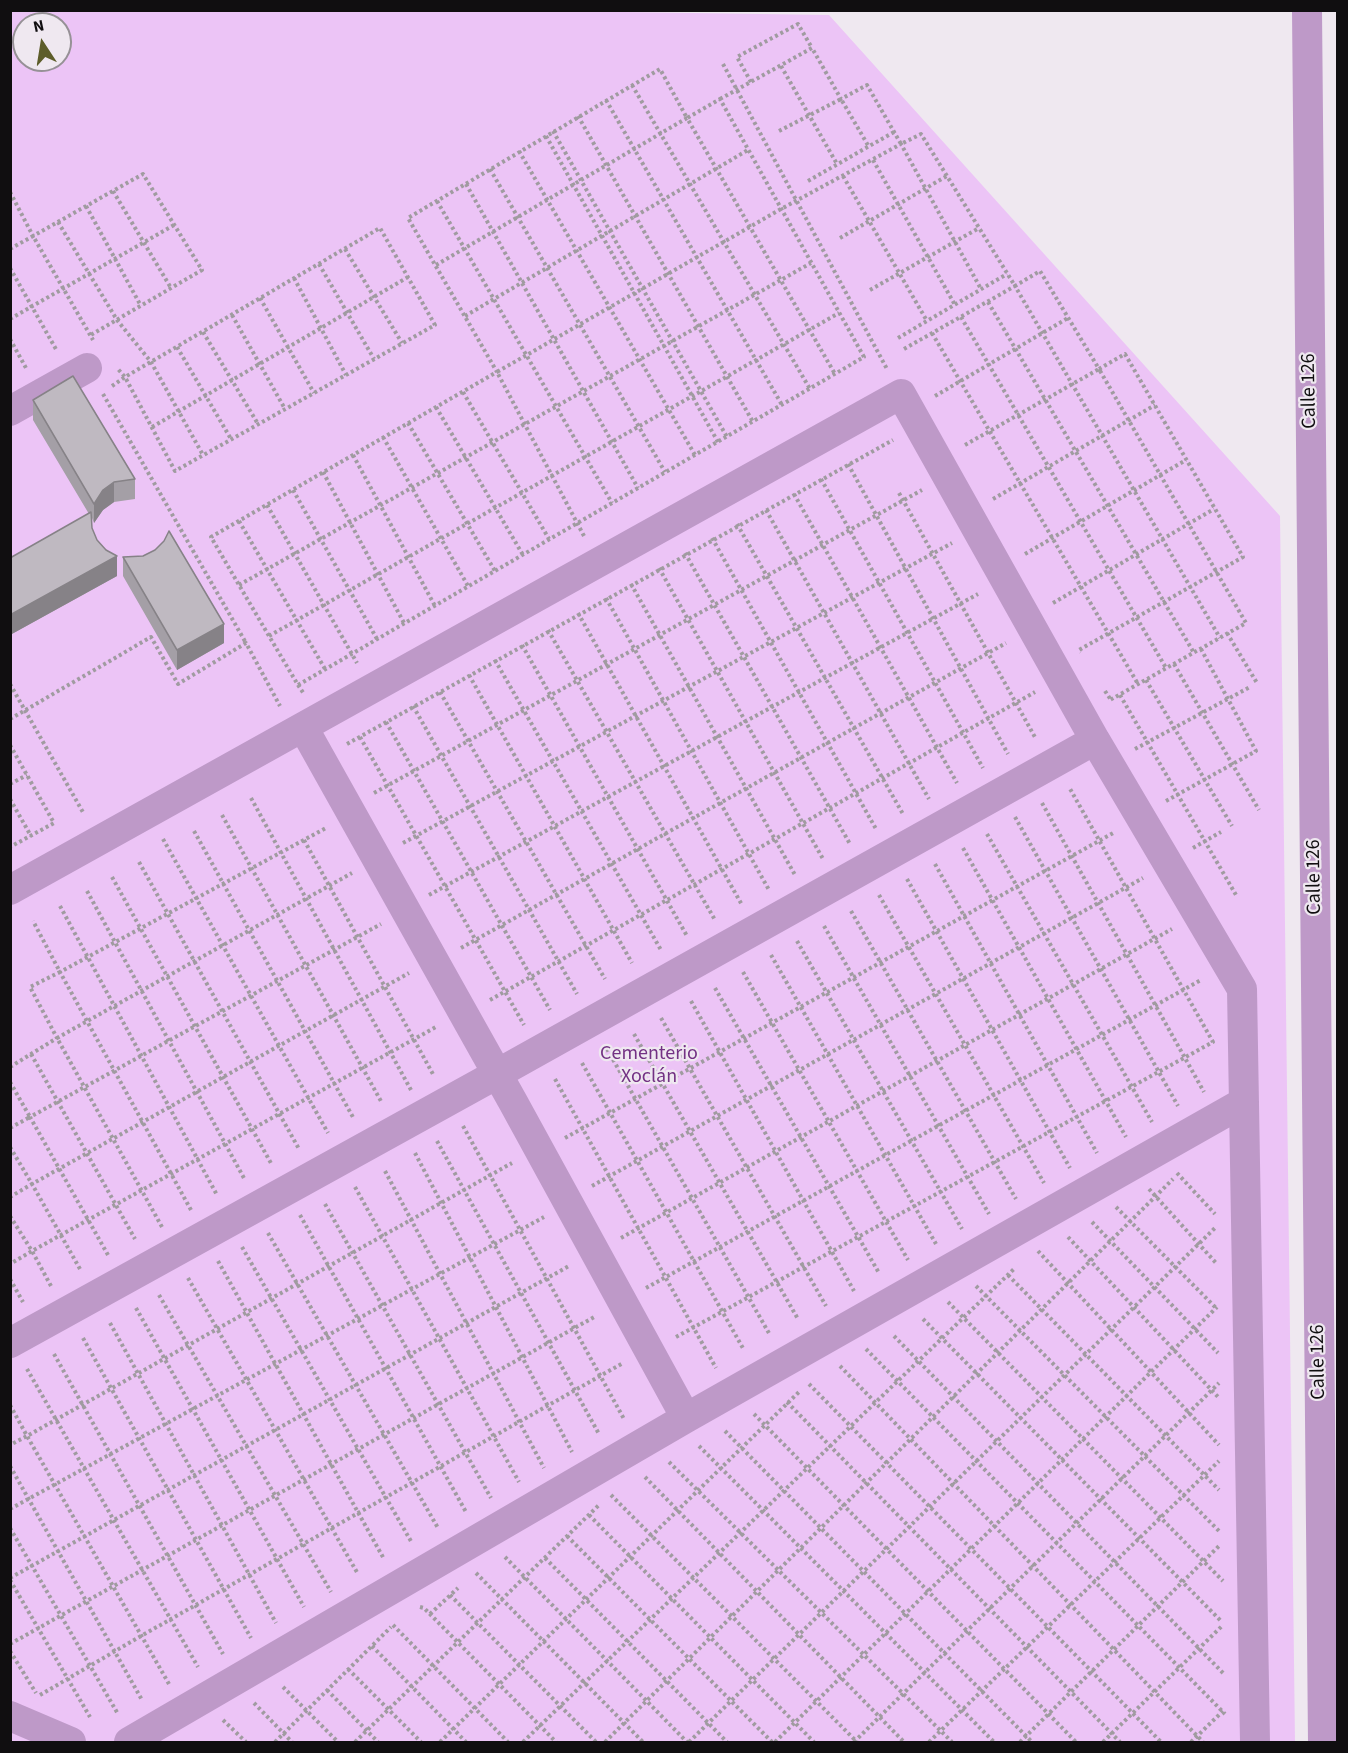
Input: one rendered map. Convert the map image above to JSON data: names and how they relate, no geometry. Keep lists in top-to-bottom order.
{
  "streets": {
    "street": ["Calle 126"]
  },
  "parks": ["Cementerio Xoclán"],
  "north": "top"
}
